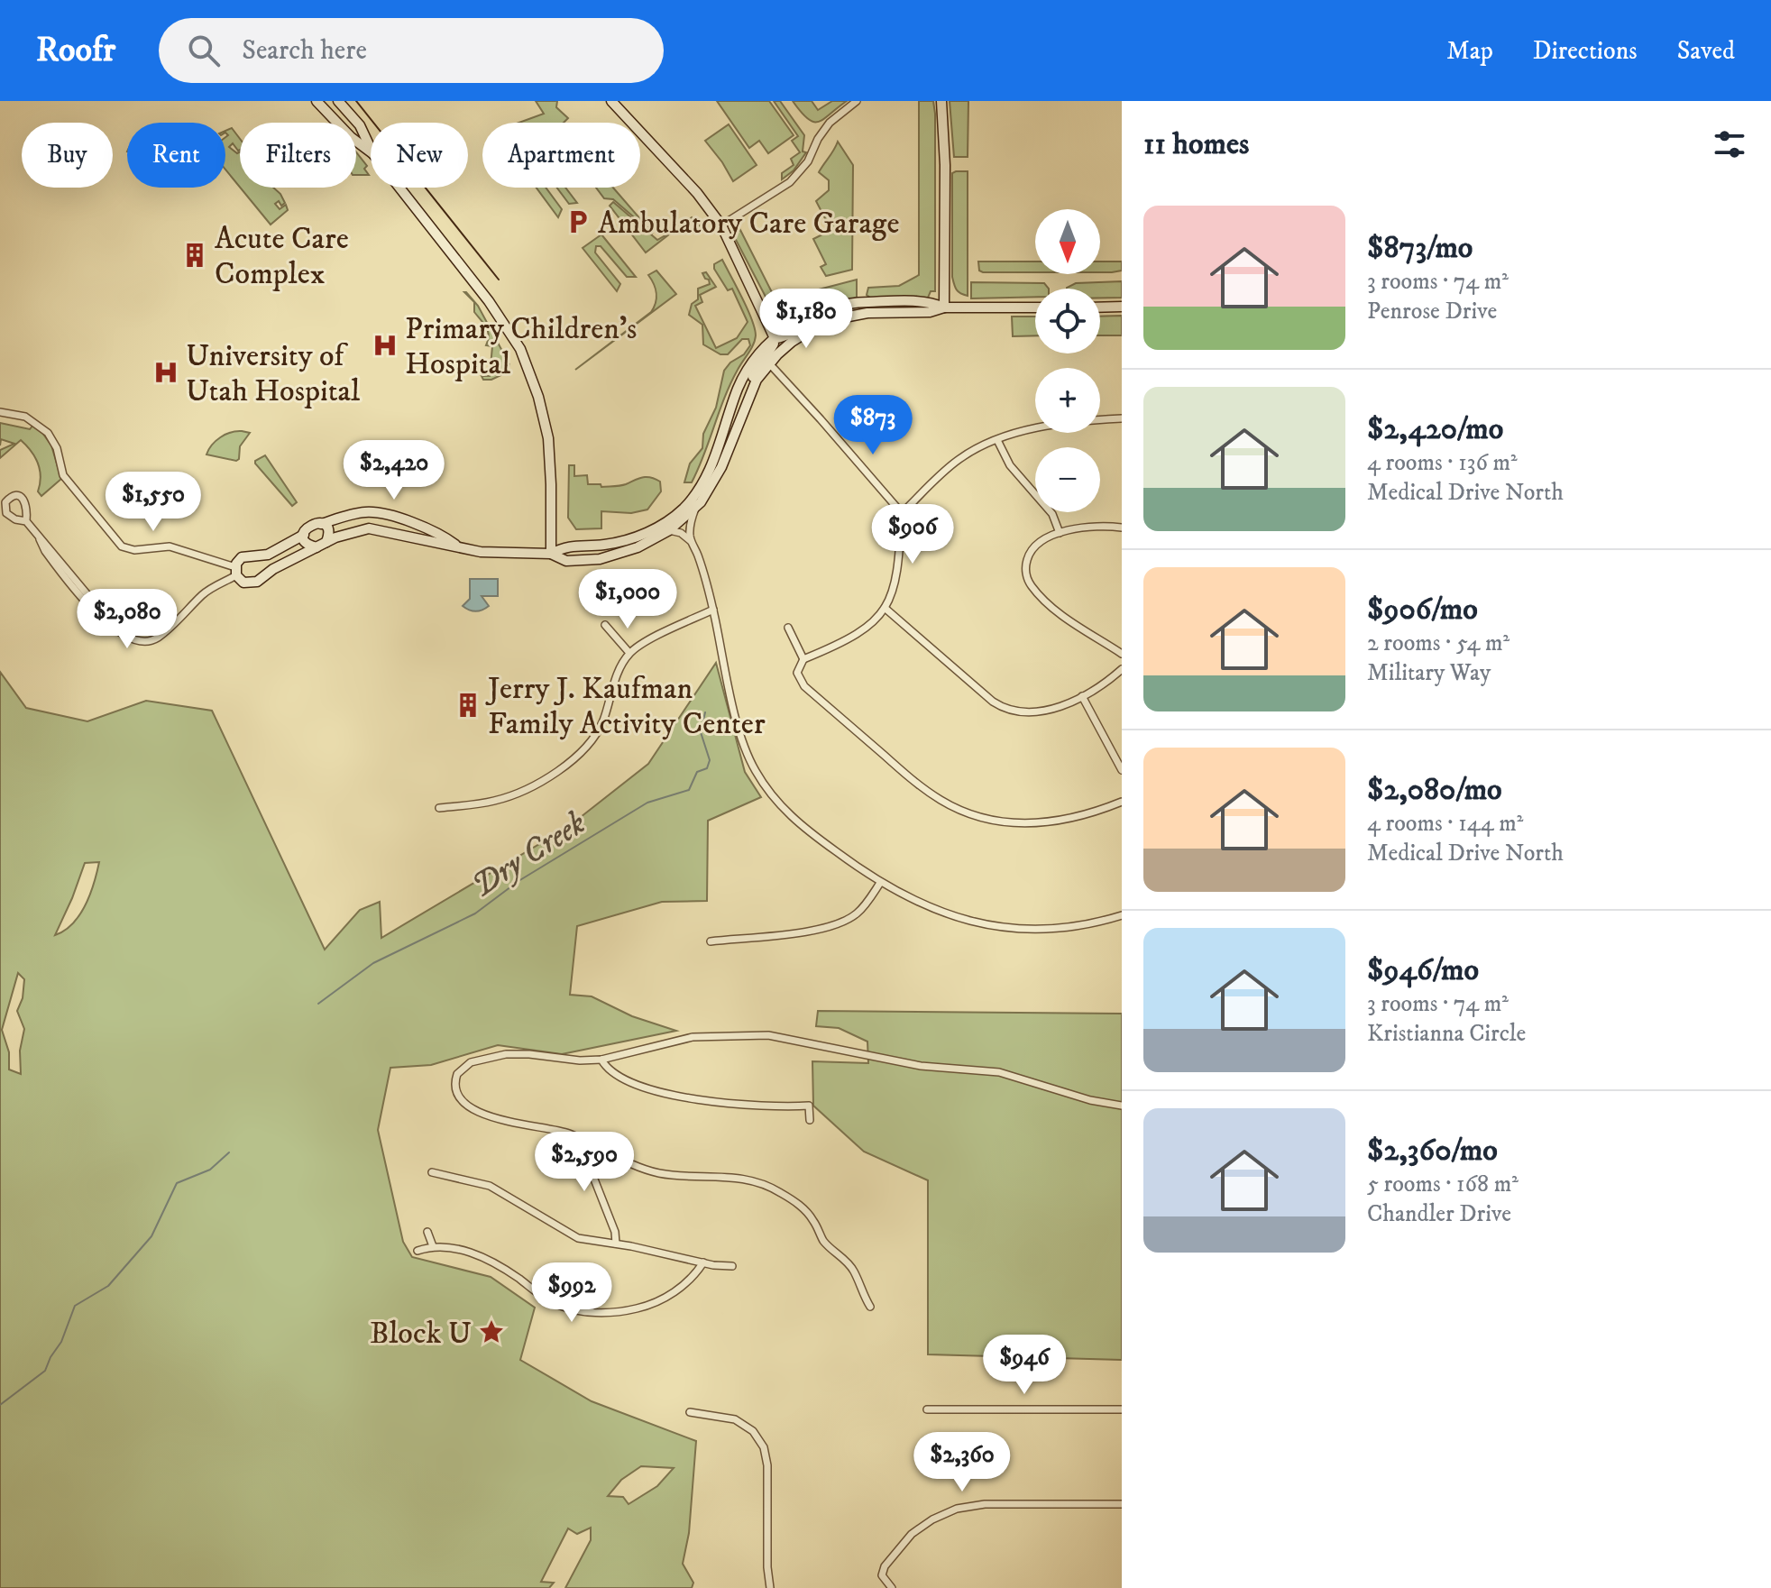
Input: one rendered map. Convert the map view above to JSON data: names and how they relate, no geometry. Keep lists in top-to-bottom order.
{
  "water": ["Dry Creek"],
  "places": {
    "parking": ["Ambulatory Care Garage"],
    "building": ["Acute Care Complex", "Jerry J. Kaufman Family Activity Center"],
    "hospital": ["Primary Children's Hospital", "University of Utah Hospital"],
    "place": ["Block U"]
  },
  "north": "bottom",
  "page": {
    "header": "Roofr",
    "search": "Search here",
    "nav": ["Map", "Directions", "Saved"],
    "heading": "11 homes",
    "chip": [
      "Buy",
      "Rent",
      "Filters",
      "New",
      "Apartment"
    ],
    "list": [
      {
        "name": "$873/mo",
        "note": "3 rooms · 74 m² · Penrose Drive"
      },
      {
        "name": "$2,420/mo",
        "note": "4 rooms · 136 m² · Medical Drive North"
      },
      {
        "name": "$906/mo",
        "note": "2 rooms · 54 m² · Military Way"
      },
      {
        "name": "$2,080/mo",
        "note": "4 rooms · 144 m² · Medical Drive North"
      },
      {
        "name": "$946/mo",
        "note": "3 rooms · 74 m² · Kristianna Circle"
      },
      {
        "name": "$2,360/mo",
        "note": "5 rooms · 168 m² · Chandler Drive"
      }
    ],
    "map_buttons": ["+", "−"],
    "price": [
      "$1,180",
      "$873",
      "$2,420",
      "$1,550",
      "$906",
      "$1,000",
      "$2,080",
      "$2,590",
      "$992",
      "$946",
      "$2,360"
    ]
  }
}
